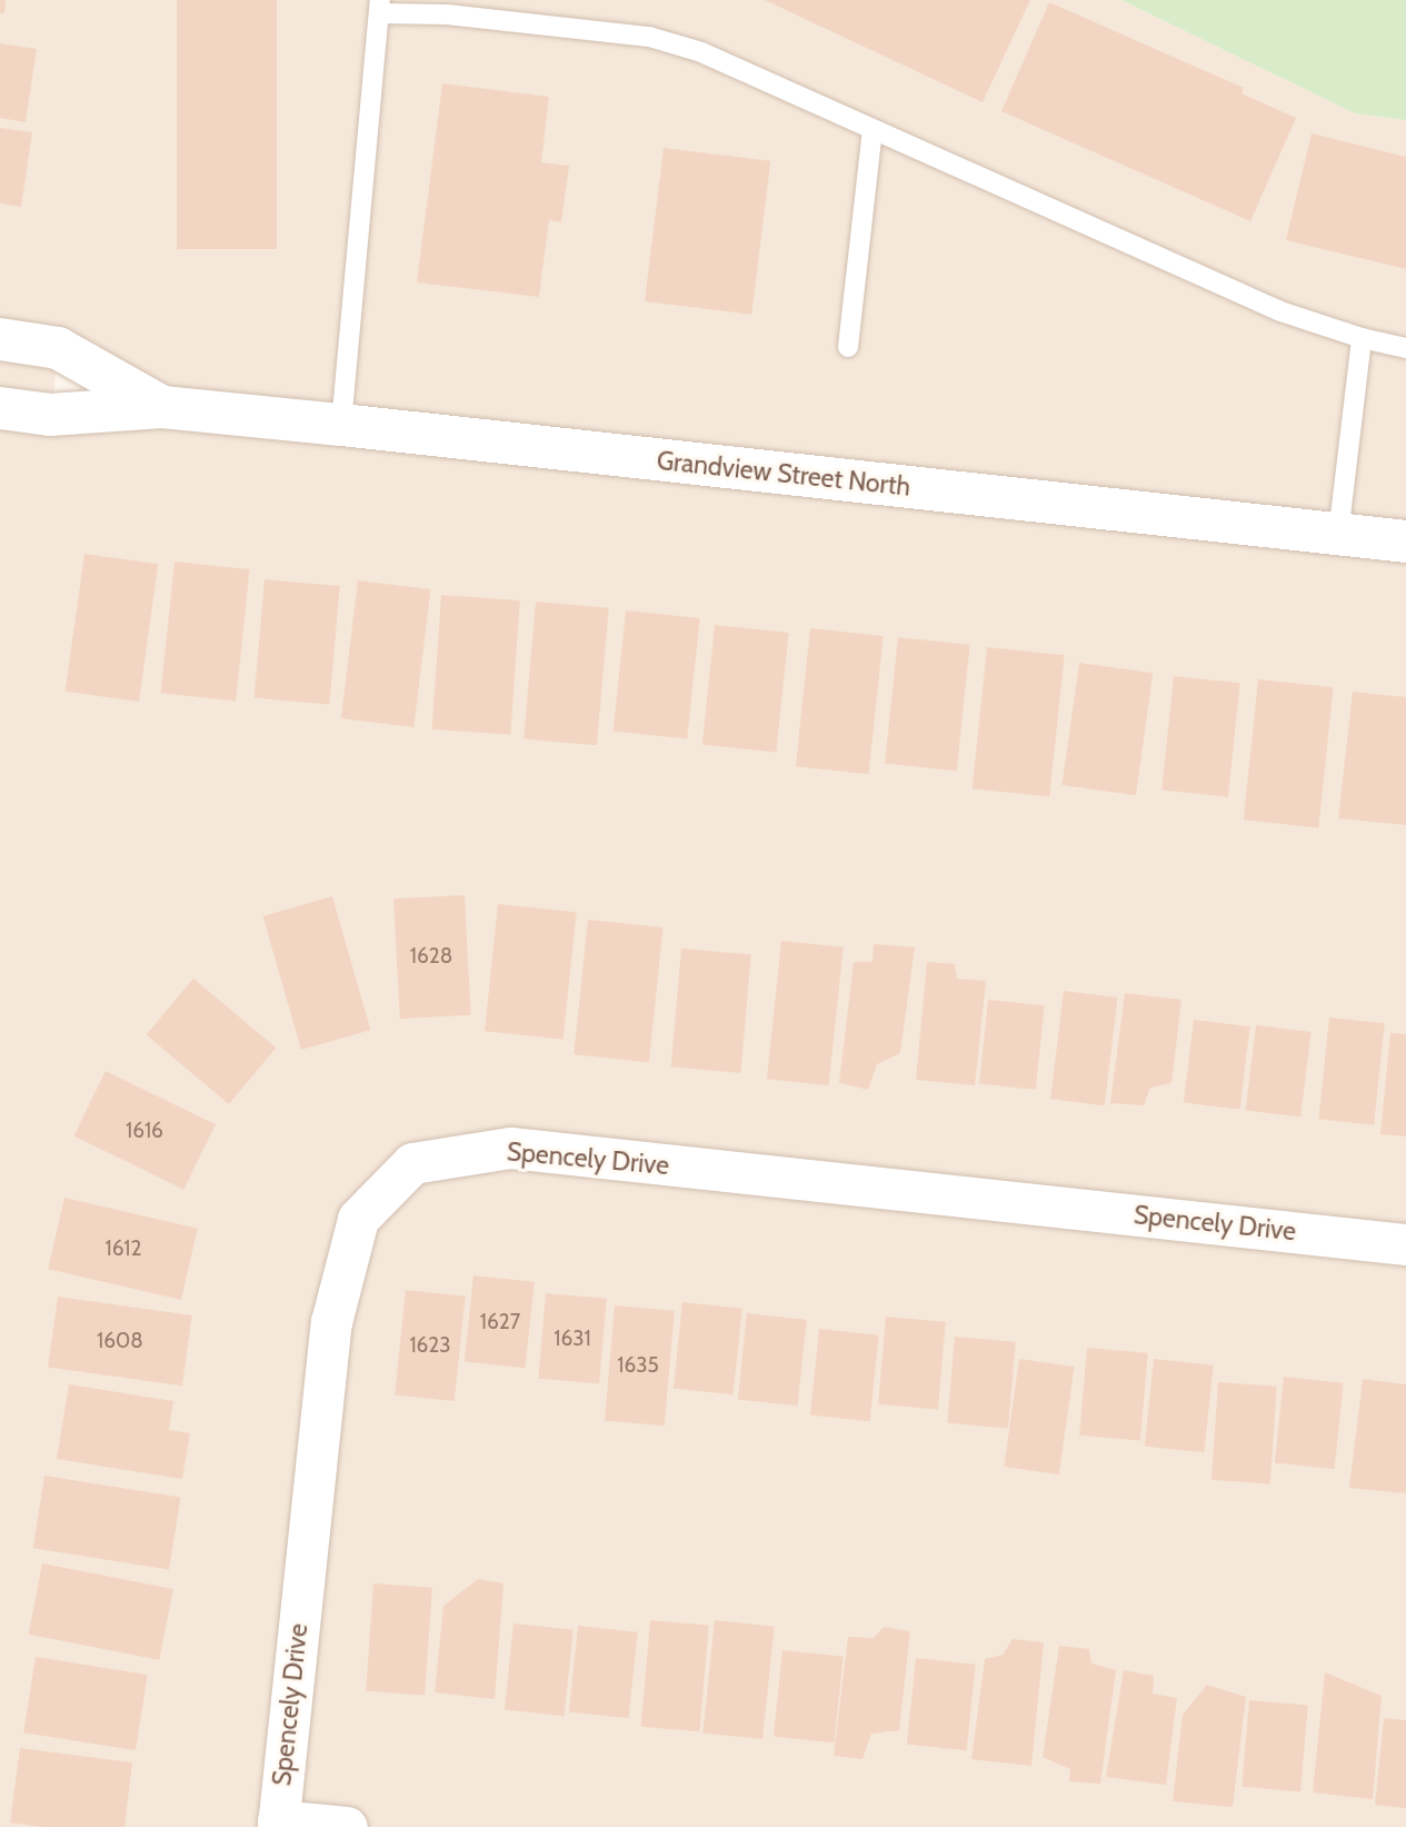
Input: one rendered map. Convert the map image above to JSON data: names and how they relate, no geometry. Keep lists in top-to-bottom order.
{
  "streets": {
    "street": ["Grandview Street North", "Spencely Drive"]
  },
  "house_numbers": [
    "1628",
    "1616",
    "1612",
    "1627",
    "1631",
    "1608",
    "1623",
    "1635"
  ]
}
